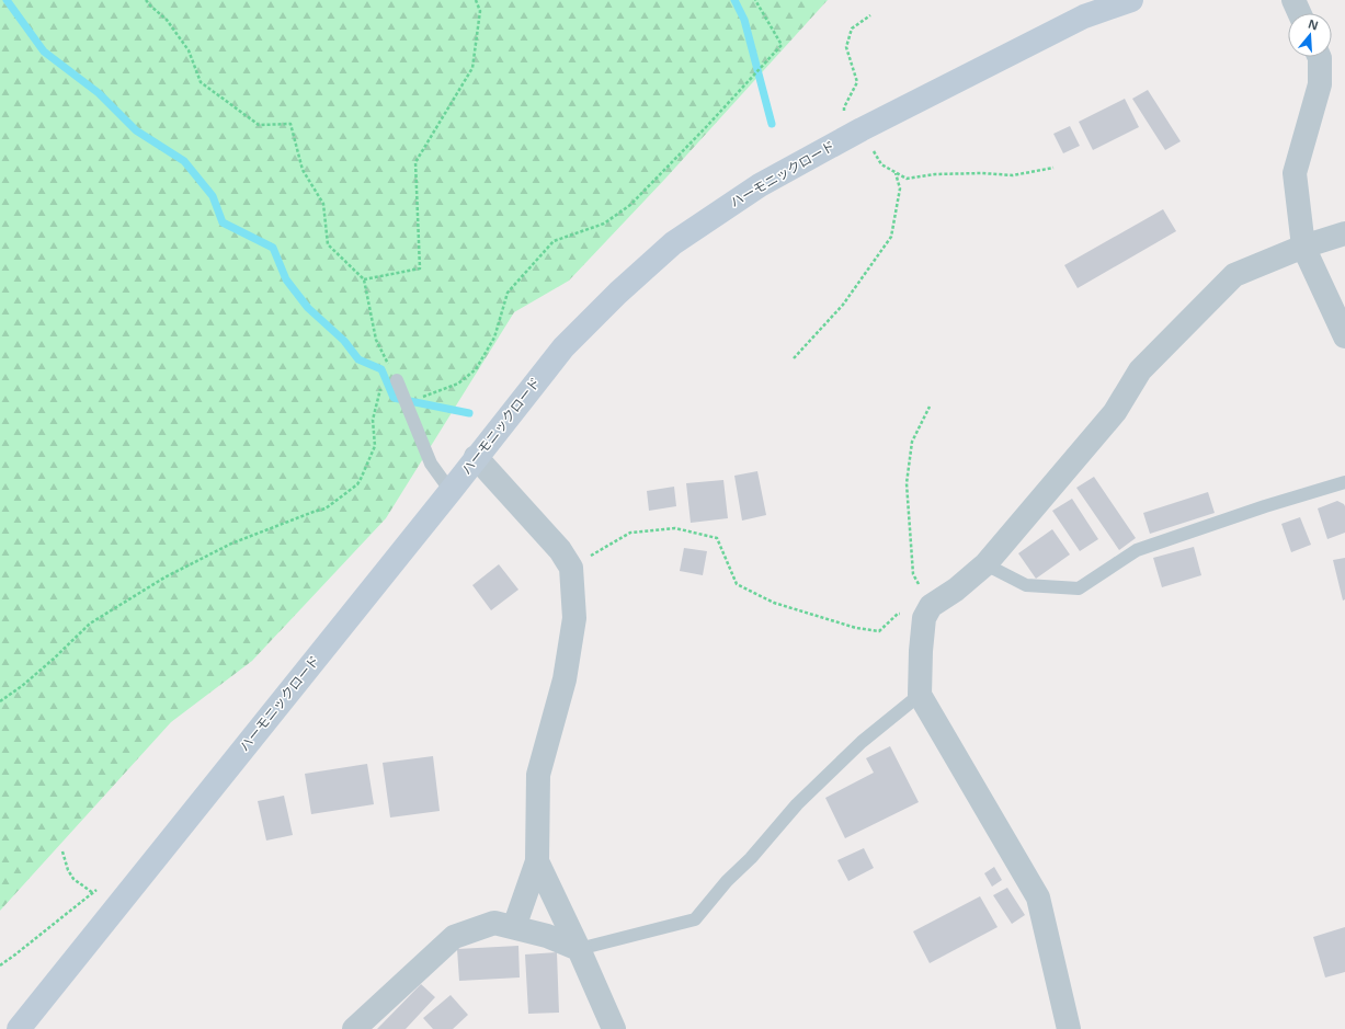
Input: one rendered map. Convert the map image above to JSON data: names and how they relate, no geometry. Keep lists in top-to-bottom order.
{
  "streets": {
    "street": ["ハーモニックロード"]
  },
  "north": "top"
}
